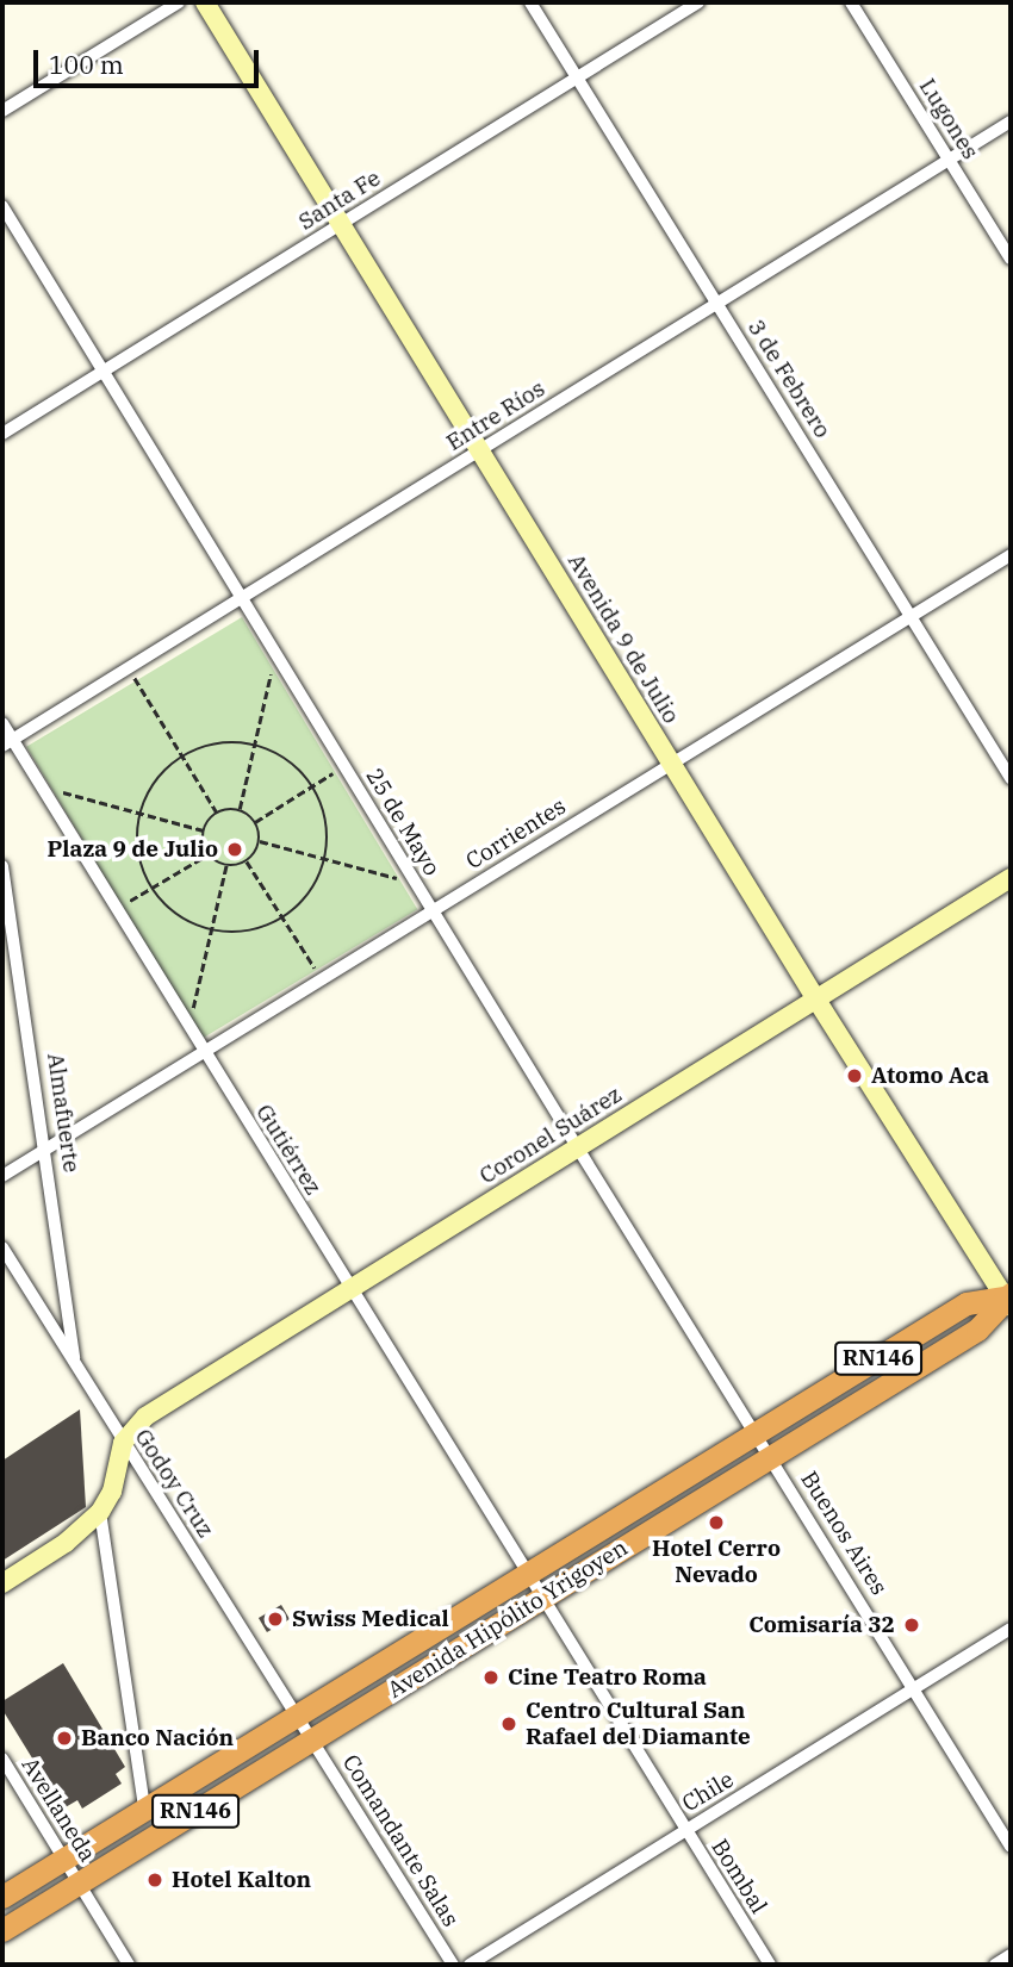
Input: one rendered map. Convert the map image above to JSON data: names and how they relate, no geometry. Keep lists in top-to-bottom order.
{
  "streets": {
    "highway": ["RN146", "Avenida Hipólito Yrigoyen"],
    "street": [
      "Lugones",
      "Santa Fe",
      "3 de Febrero",
      "Entre Ríos",
      "Avenida 9 de Julio",
      "25 de Mayo",
      "Corrientes",
      "Almafuerte",
      "Coronel Suárez",
      "Gutiérrez",
      "Godoy Cruz",
      "Buenos Aires",
      "Chile",
      "Avellaneda",
      "Comandante Salas",
      "Bombal"
    ]
  },
  "crossings": [
    ["Lugones", "Entre Ríos"],
    ["Santa Fe", "3 de Febrero"],
    ["Santa Fe", "Avenida 9 de Julio"],
    ["Santa Fe", "25 de Mayo"],
    ["3 de Febrero", "Entre Ríos"],
    ["3 de Febrero", "Corrientes"],
    ["Entre Ríos", "Avenida 9 de Julio"],
    ["Entre Ríos", "25 de Mayo"],
    ["Entre Ríos", "Gutiérrez"],
    ["Avenida 9 de Julio", "Corrientes"],
    ["Avenida 9 de Julio", "Coronel Suárez"],
    ["Avenida 9 de Julio", "Avenida Hipólito Yrigoyen"],
    ["25 de Mayo", "Corrientes"],
    ["25 de Mayo", "Coronel Suárez"],
    ["25 de Mayo", "Buenos Aires"],
    ["25 de Mayo", "Avenida Hipólito Yrigoyen"],
    ["Corrientes", "Almafuerte"],
    ["Corrientes", "Gutiérrez"],
    ["Almafuerte", "Godoy Cruz"],
    ["Coronel Suárez", "Gutiérrez"],
    ["Coronel Suárez", "Godoy Cruz"],
    ["Gutiérrez", "Avenida Hipólito Yrigoyen"],
    ["Gutiérrez", "Bombal"],
    ["Godoy Cruz", "Avenida Hipólito Yrigoyen"],
    ["Godoy Cruz", "Comandante Salas"],
    ["Buenos Aires", "Avenida Hipólito Yrigoyen"],
    ["Buenos Aires", "Chile"],
    ["Avenida Hipólito Yrigoyen", "Avellaneda"],
    ["Avenida Hipólito Yrigoyen", "Comandante Salas"],
    ["Avenida Hipólito Yrigoyen", "Bombal"],
    ["Chile", "Bombal"]
  ],
  "places": [
    "Plaza 9 de Julio",
    "Atomo Aca",
    "Hotel Cerro Nevado",
    "Swiss Medical",
    "Comisaría 32",
    "Cine Teatro Roma",
    "Centro Cultural San Rafael del Diamante",
    "Banco Nación",
    "Hotel Kalton"
  ],
  "scale_bar": "100 m"
}
